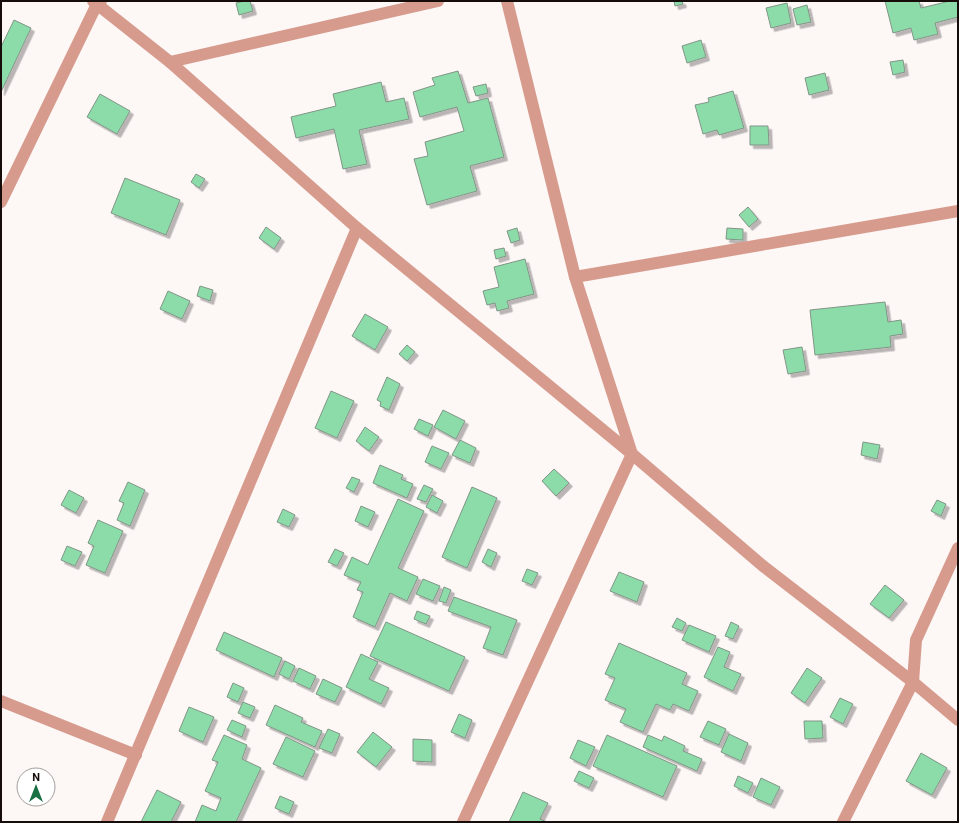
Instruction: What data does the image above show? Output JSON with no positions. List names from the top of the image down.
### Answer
{
  "north": "top"
}
